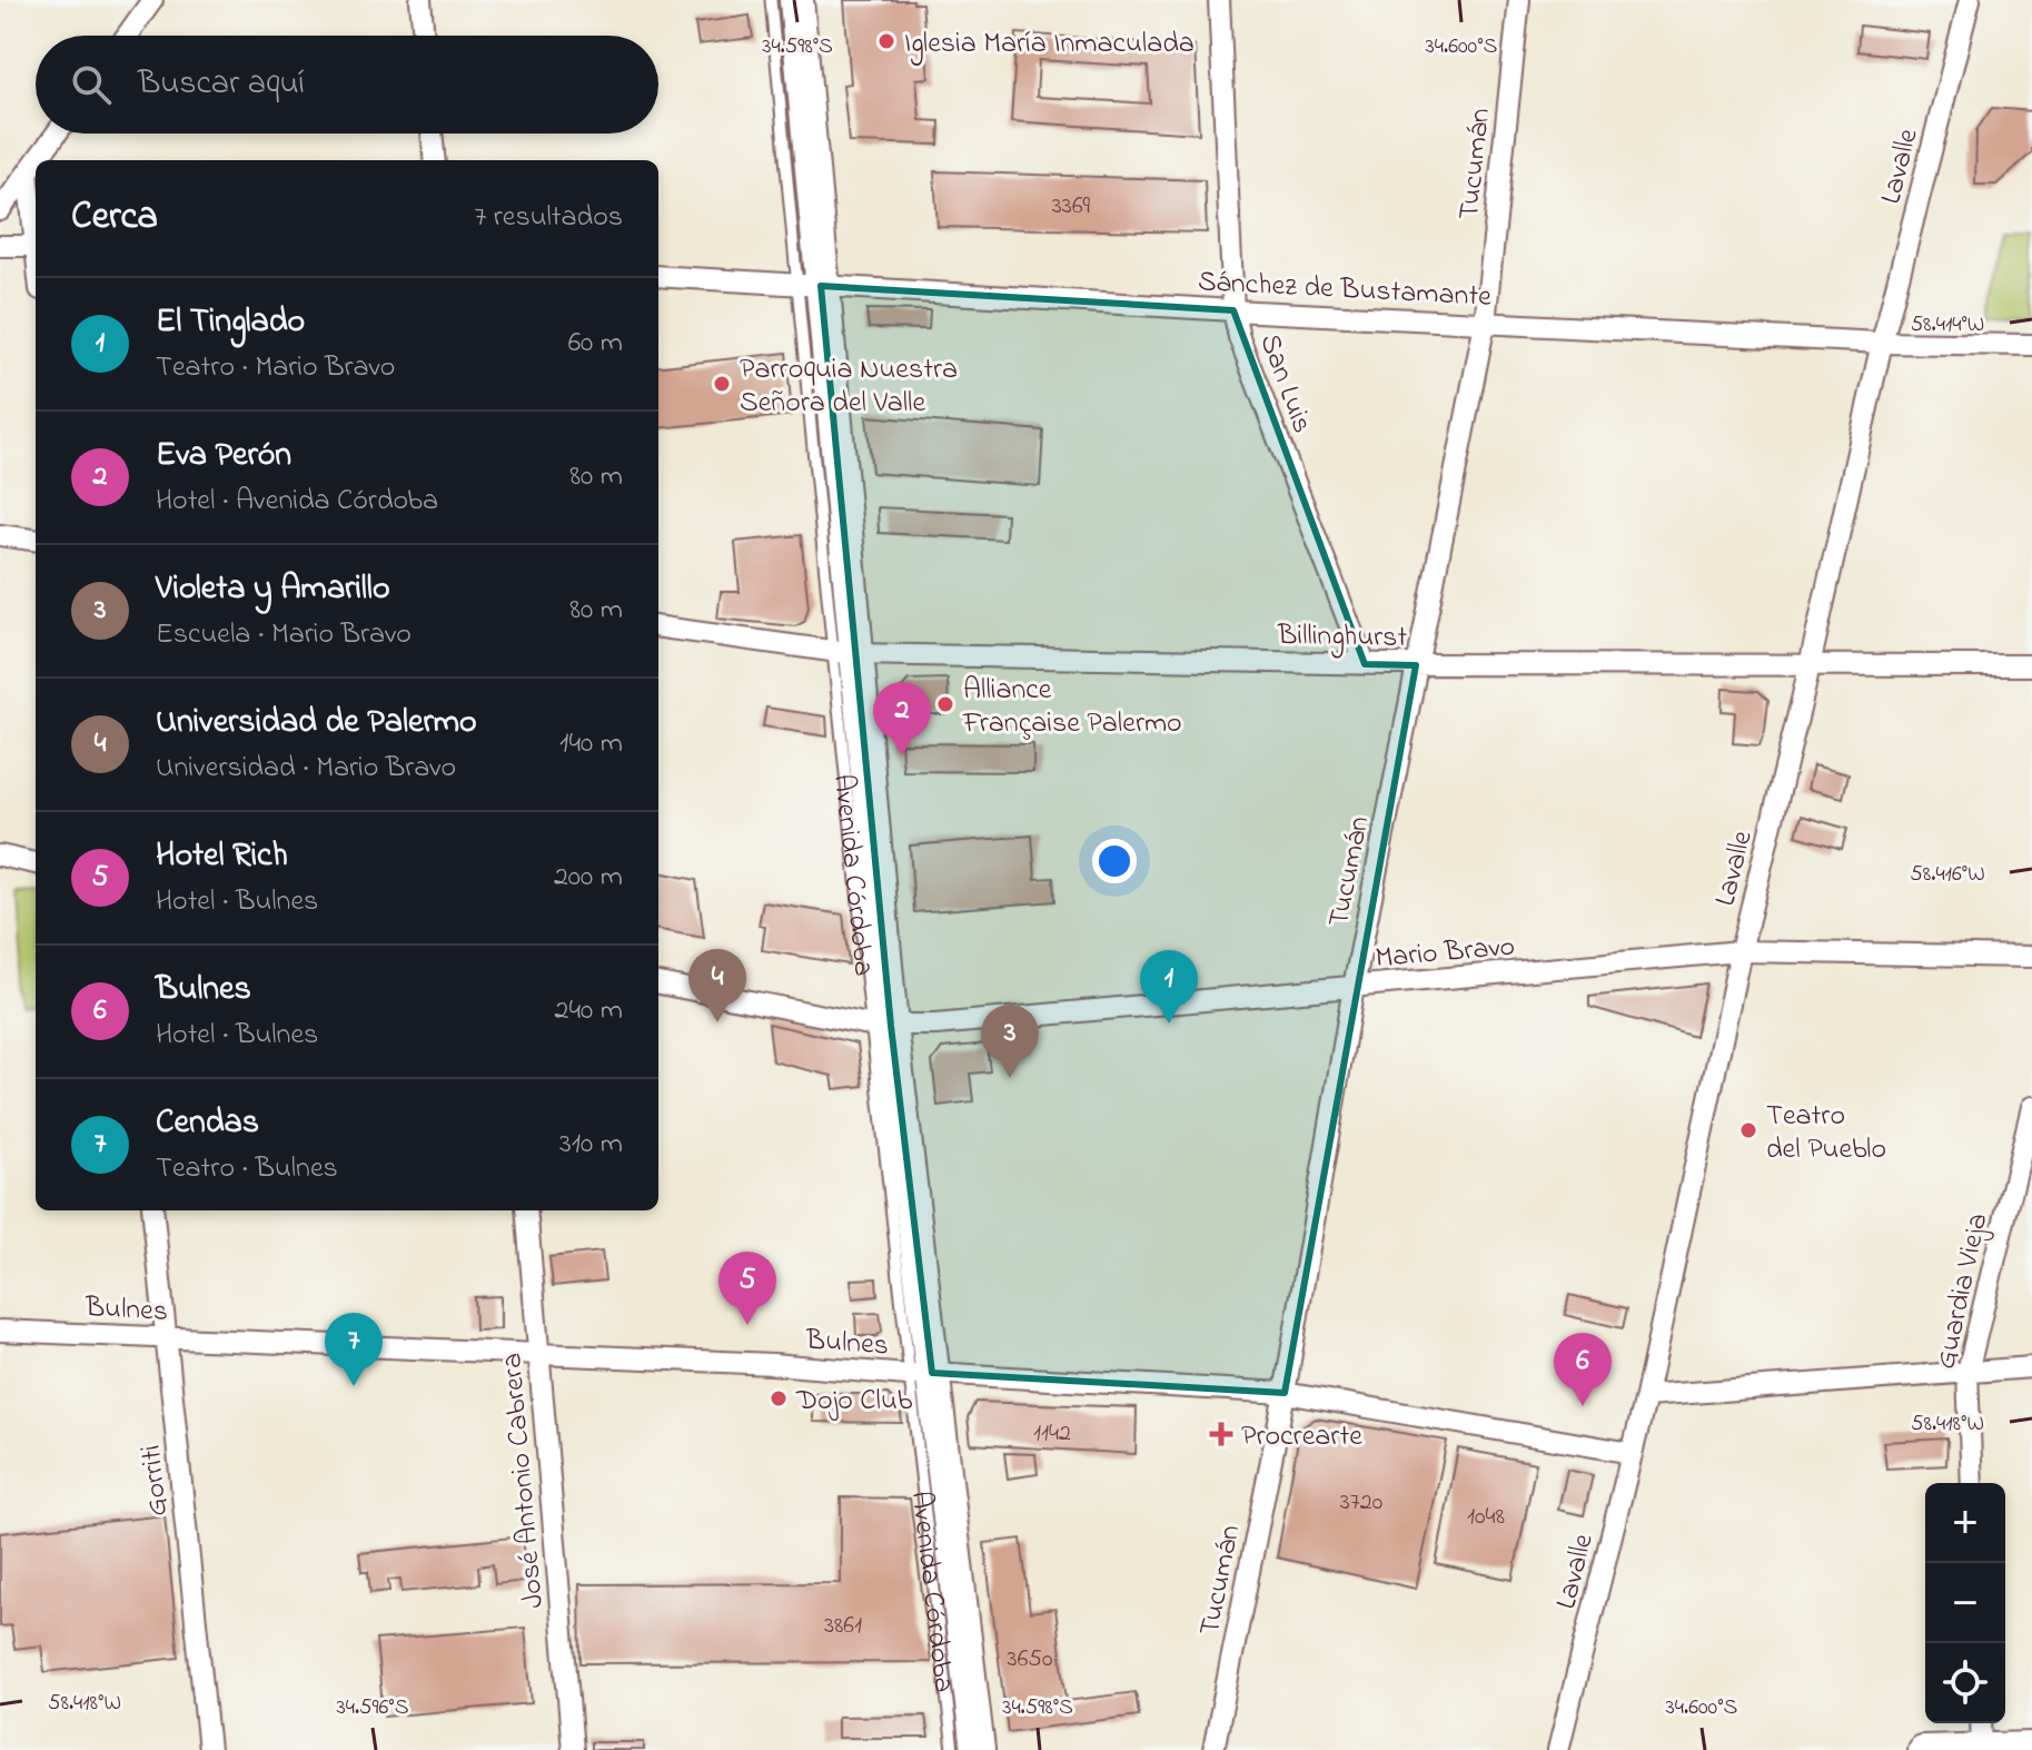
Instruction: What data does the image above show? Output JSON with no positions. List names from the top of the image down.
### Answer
{
  "streets": {
    "main road": ["Avenida Córdoba"],
    "street": [
      "Tucumán",
      "Lavalle",
      "Sánchez de Bustamante",
      "San Luis",
      "Billinghurst",
      "Mario Bravo",
      "Guardia Vieja",
      "Bulnes",
      "Gorriti",
      "José Antonio Cabrera"
    ]
  },
  "crossings": [
    ["Tucumán", "Sánchez de Bustamante"],
    ["Tucumán", "Billinghurst"],
    ["Tucumán", "Mario Bravo"],
    ["Tucumán", "Bulnes"],
    ["Lavalle", "Sánchez de Bustamante"],
    ["Lavalle", "Billinghurst"],
    ["Lavalle", "Mario Bravo"],
    ["Lavalle", "Bulnes"],
    ["Sánchez de Bustamante", "San Luis"],
    ["Sánchez de Bustamante", "Avenida Córdoba"],
    ["San Luis", "Billinghurst"],
    ["Billinghurst", "Avenida Córdoba"],
    ["Avenida Córdoba", "Mario Bravo"],
    ["Avenida Córdoba", "Bulnes"],
    ["Bulnes", "Gorriti"],
    ["Bulnes", "José Antonio Cabrera"]
  ],
  "places": {
    "other": [
      "Iglesia María Inmaculada",
      "Parroquia Nuestra Señora del Valle",
      "Alliance Française Palermo",
      "Teatro del Pueblo",
      "Dojo Club"
    ],
    "health": ["Procrearte"]
  },
  "house_numbers": [
    "3369",
    "1142",
    "3720",
    "1048",
    "3861",
    "3650"
  ],
  "page": {
    "search": "Buscar aquí",
    "heading": ["Cerca", "7 resultados"],
    "list": [
      {
        "mark": "1",
        "name": "El Tinglado",
        "note": "Teatro · Mario Bravo",
        "value": "60 m"
      },
      {
        "mark": "2",
        "name": "Eva Perón",
        "note": "Hotel · Avenida Córdoba",
        "value": "80 m"
      },
      {
        "mark": "3",
        "name": "Violeta y Amarillo",
        "note": "Escuela · Mario Bravo",
        "value": "80 m"
      },
      {
        "mark": "4",
        "name": "Universidad de Palermo",
        "note": "Universidad · Mario Bravo",
        "value": "140 m"
      },
      {
        "mark": "5",
        "name": "Hotel Rich",
        "note": "Hotel · Bulnes",
        "value": "200 m"
      },
      {
        "mark": "6",
        "name": "Bulnes",
        "note": "Hotel · Bulnes",
        "value": "240 m"
      },
      {
        "mark": "7",
        "name": "Cendas",
        "note": "Teatro · Bulnes",
        "value": "310 m"
      }
    ],
    "pins": [
      "2",
      "4",
      "1",
      "3",
      "5",
      "7",
      "6"
    ],
    "map_buttons": ["+", "−"]
  },
  "coordinates": [
    "34.598°S",
    "34.600°S",
    "58.414°W",
    "58.416°W",
    "58.418°W",
    "34.596°S"
  ]
}
